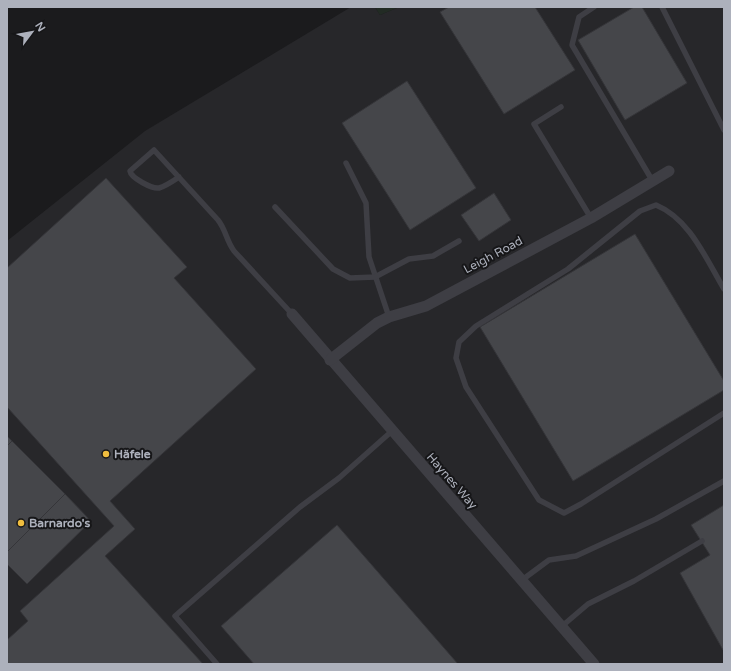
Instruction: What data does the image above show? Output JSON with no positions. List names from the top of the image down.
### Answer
{
  "streets": {
    "street": ["Leigh Road", "Haynes Way"]
  },
  "crossings": [
    ["Leigh Road", "Haynes Way"]
  ],
  "places": ["Häfele", "Barnardo's"],
  "north": "top right"
}
